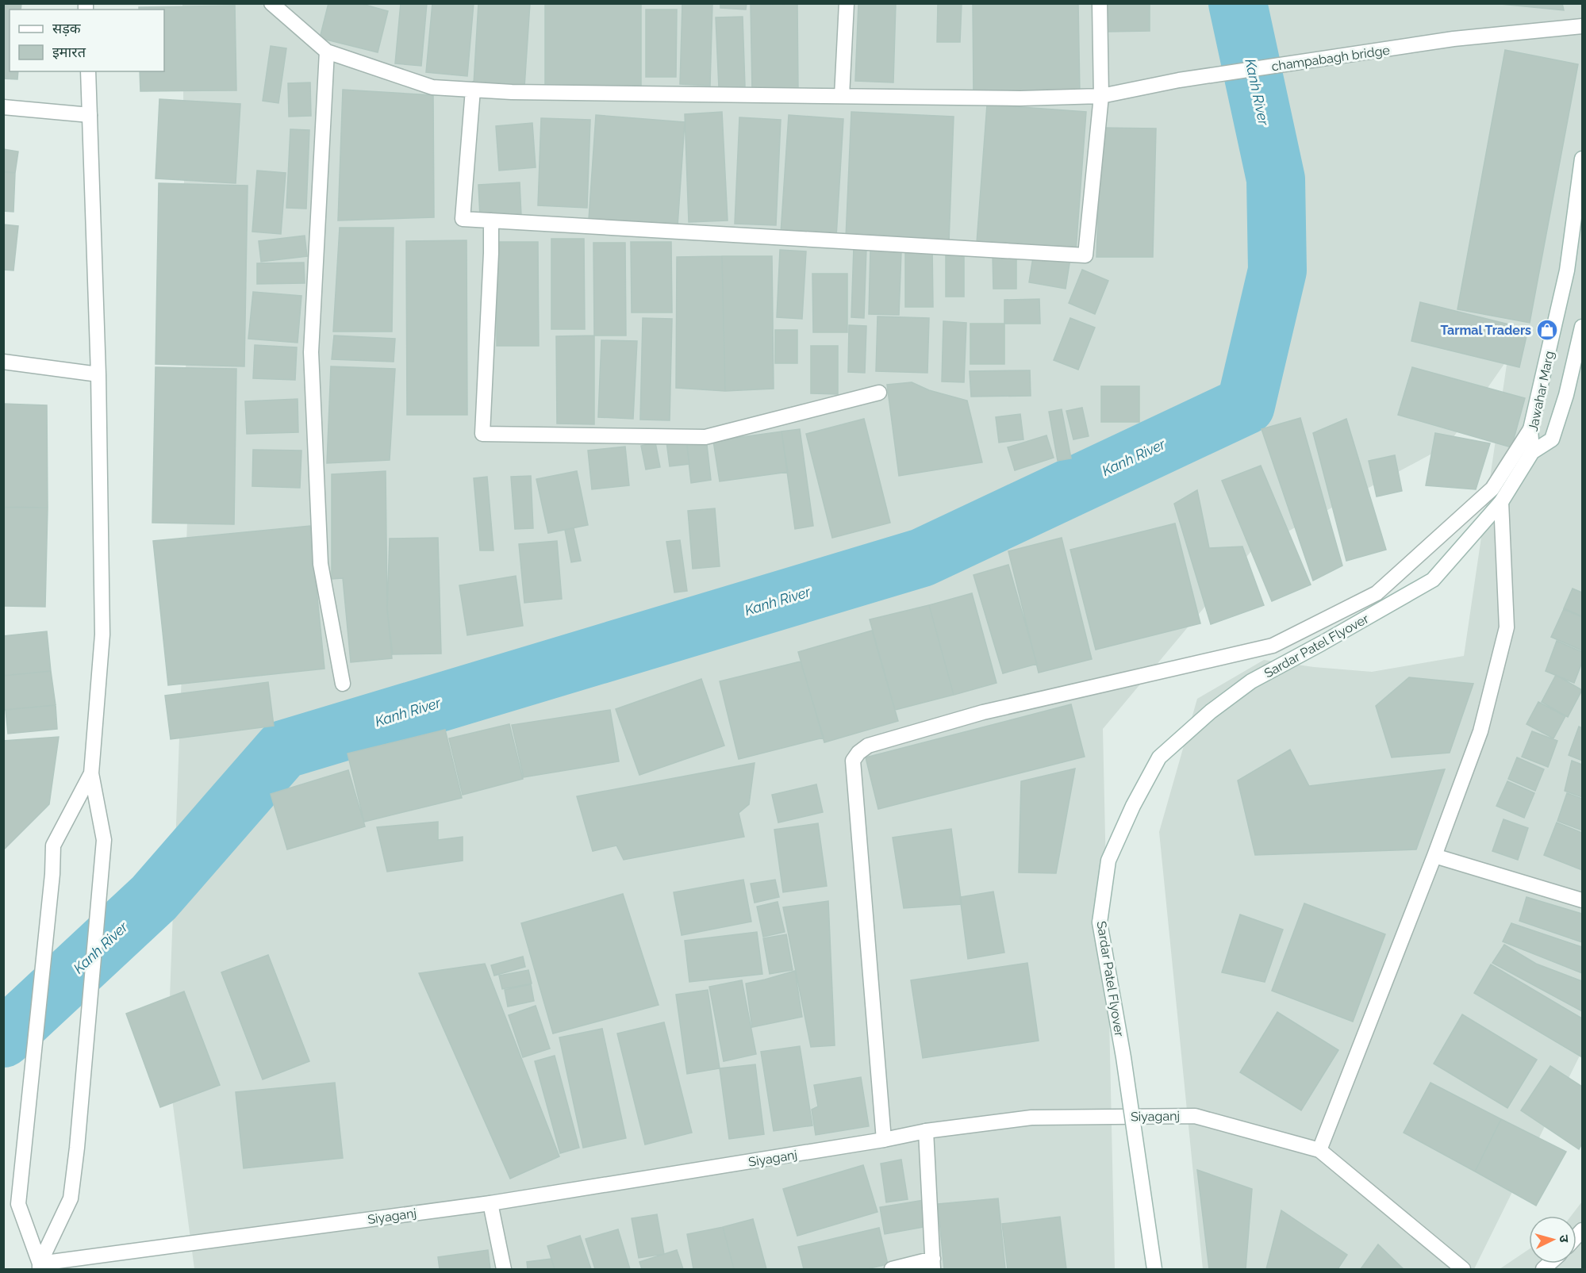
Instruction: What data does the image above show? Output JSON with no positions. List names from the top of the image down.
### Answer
{
  "streets": {
    "street": [
      "champabagh bridge",
      "Jawahar Marg",
      "Sardar Patel Flyover",
      "Siyaganj"
    ]
  },
  "water": ["Kanh River"],
  "places": {
    "shop": ["Tarmal Traders"]
  },
  "legend": ["सड़क", "इमारत"],
  "north": "right"
}
